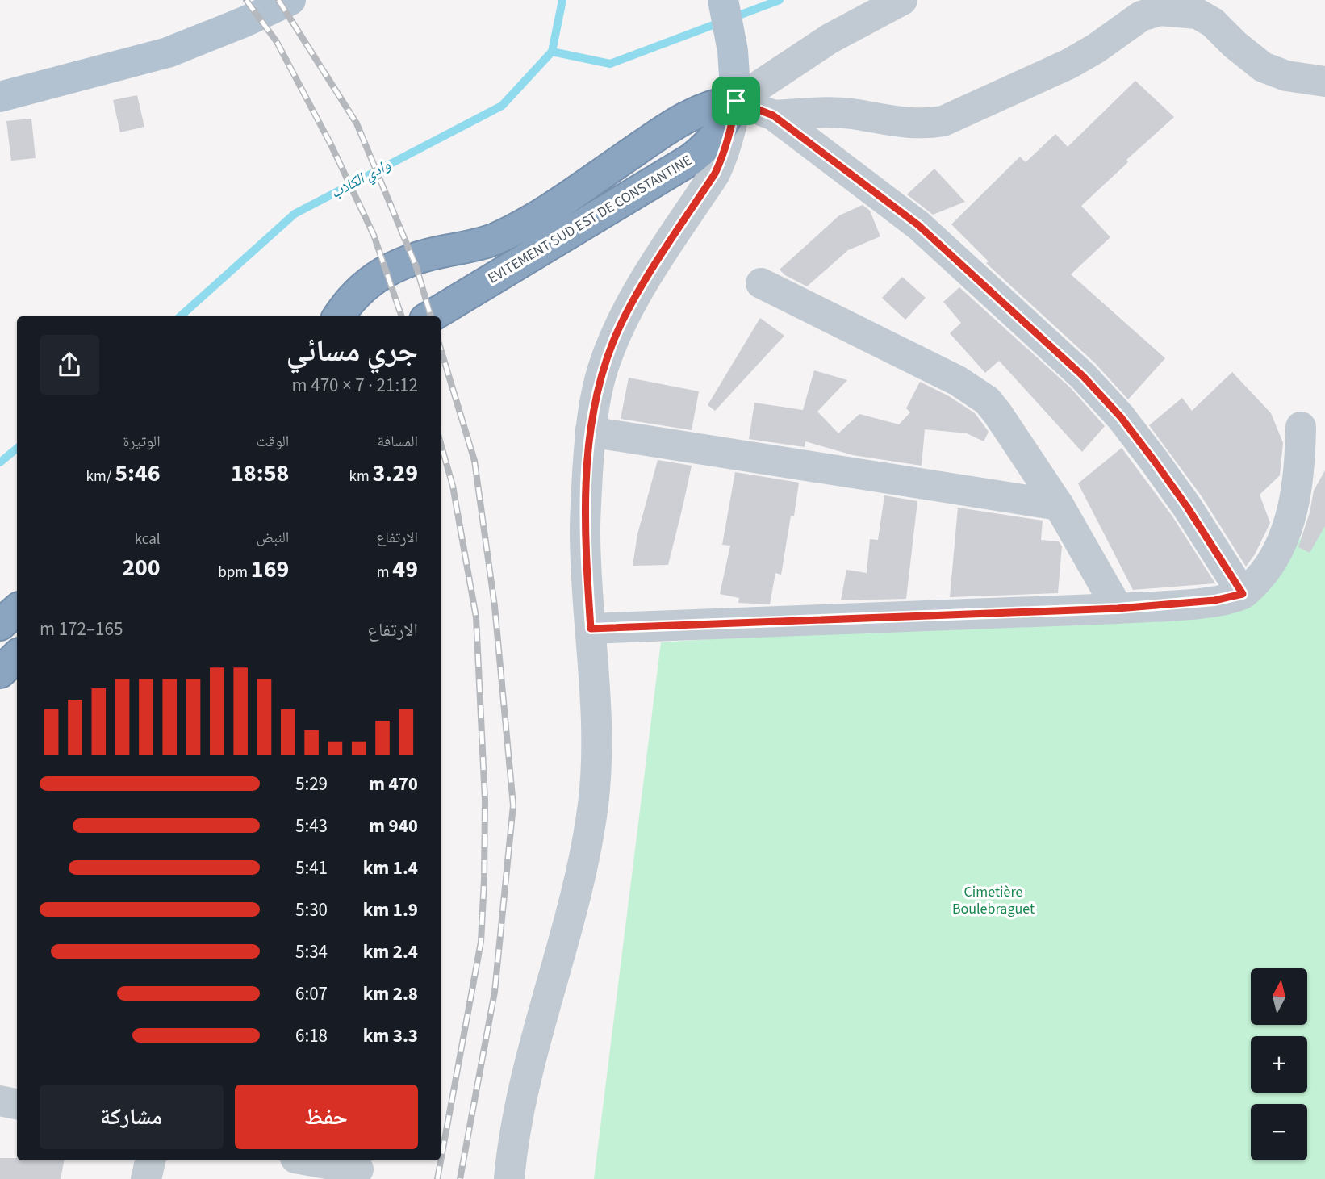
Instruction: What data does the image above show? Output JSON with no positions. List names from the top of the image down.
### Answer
{
  "streets": {
    "highway": ["EVITEMENT SUD EST DE CONSTANTINE"]
  },
  "water": ["وادي الكلاب"],
  "parks": ["Cimetière Boulebraguet"],
  "north": "top",
  "page": {
    "heading": ["جري مسائي", "21:12 · 7 × 470 m"],
    "stats": [
      ["المسافة", "3.29 km"],
      ["الوقت", "18:58"],
      ["الوتيرة", "5:46 /km"],
      ["الارتفاع", "49 m"],
      ["النبض", "169 bpm"],
      ["kcal", "200"]
    ],
    "chart": ["الارتفاع", "165–172 m"],
    "list": [
      {
        "name": "470 m",
        "note": "5:29"
      },
      {
        "name": "940 m",
        "note": "5:43"
      },
      {
        "name": "1.4 km",
        "note": "5:41"
      },
      {
        "name": "1.9 km",
        "note": "5:30"
      },
      {
        "name": "2.4 km",
        "note": "5:34"
      },
      {
        "name": "2.8 km",
        "note": "6:07"
      },
      {
        "name": "3.3 km",
        "note": "6:18"
      }
    ],
    "map_buttons": ["+", "−"],
    "buttons": ["حفظ", "مشاركة"]
  }
}
